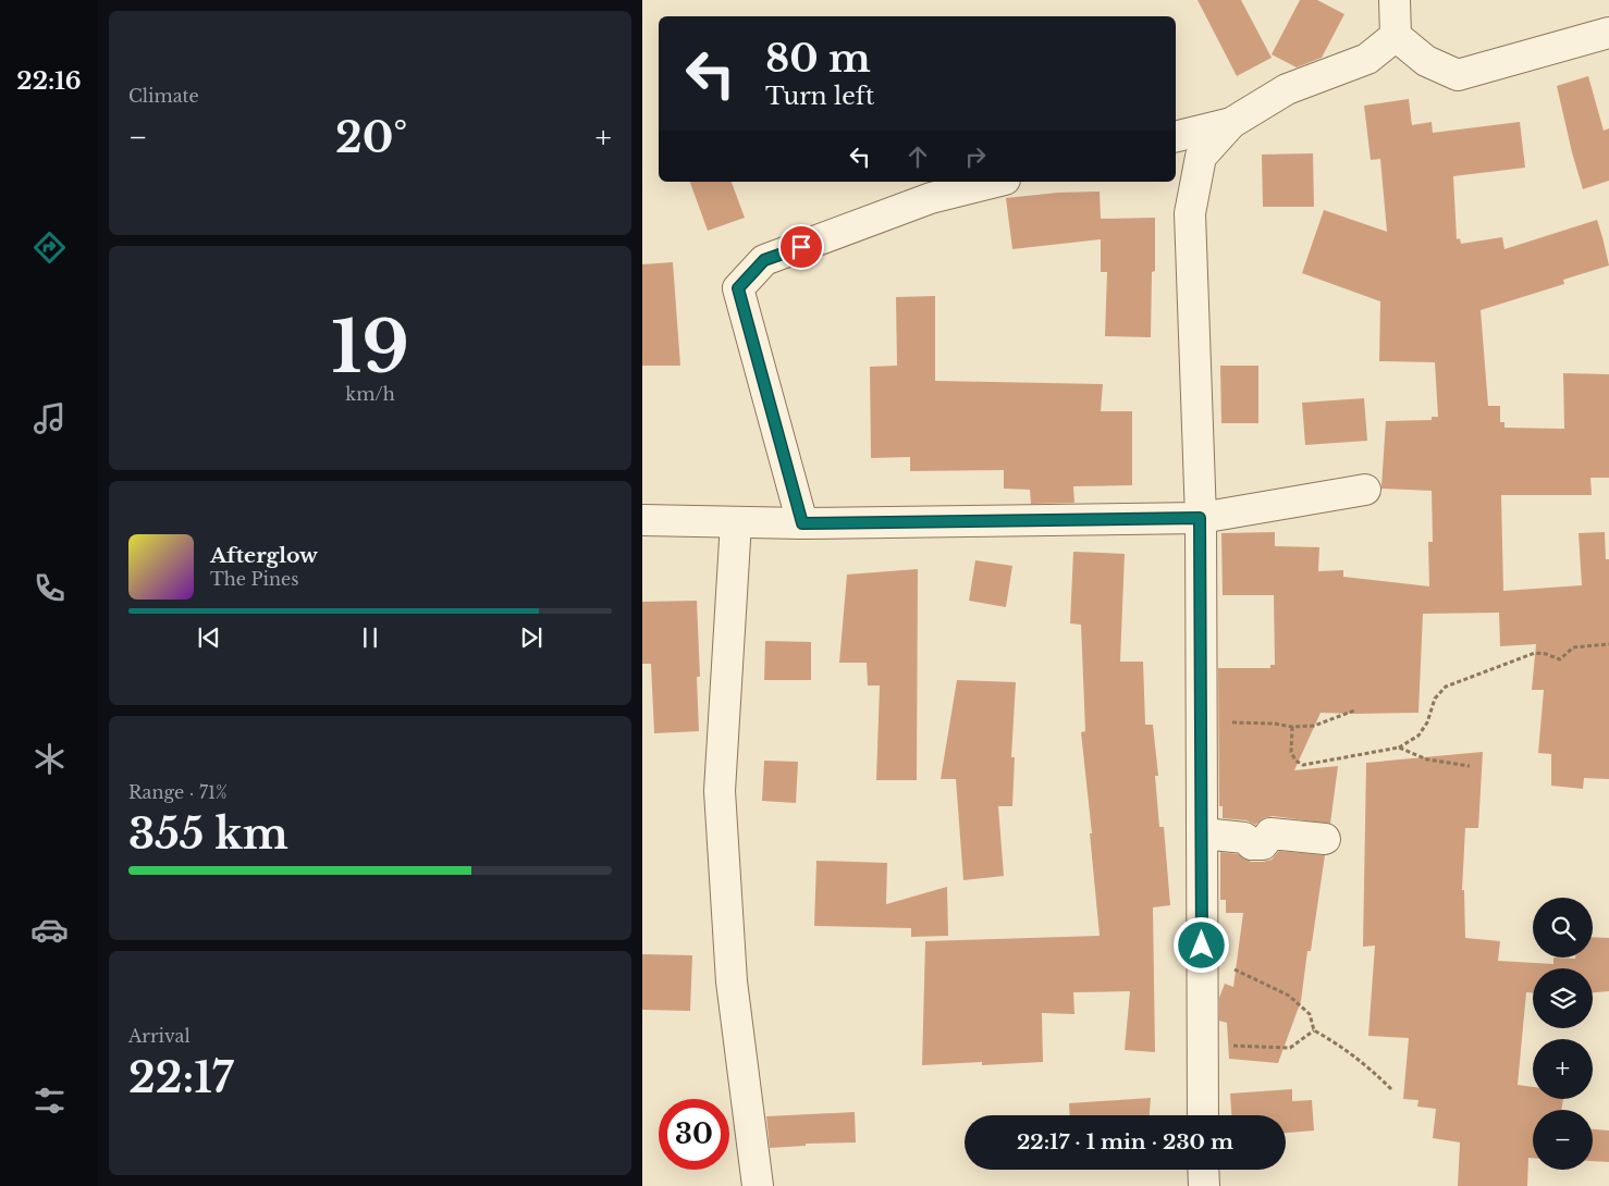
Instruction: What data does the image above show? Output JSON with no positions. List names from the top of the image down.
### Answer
{
  "page": {
    "tabs": "22:16",
    "tile": [
      "Climate",
      ["19", "km/h"],
      ["Range · 71%", "355 km"],
      ["Arrival", "22:17"]
    ],
    "turn": ["80 m", "Turn left"],
    "heat": ["−", "20°", "+"],
    "song": ["Afterglow", "The Pines"],
    "map_buttons": ["+", "−"],
    "limit": "30",
    "trip": "22:17 · 1 min · 230 m"
  }
}
